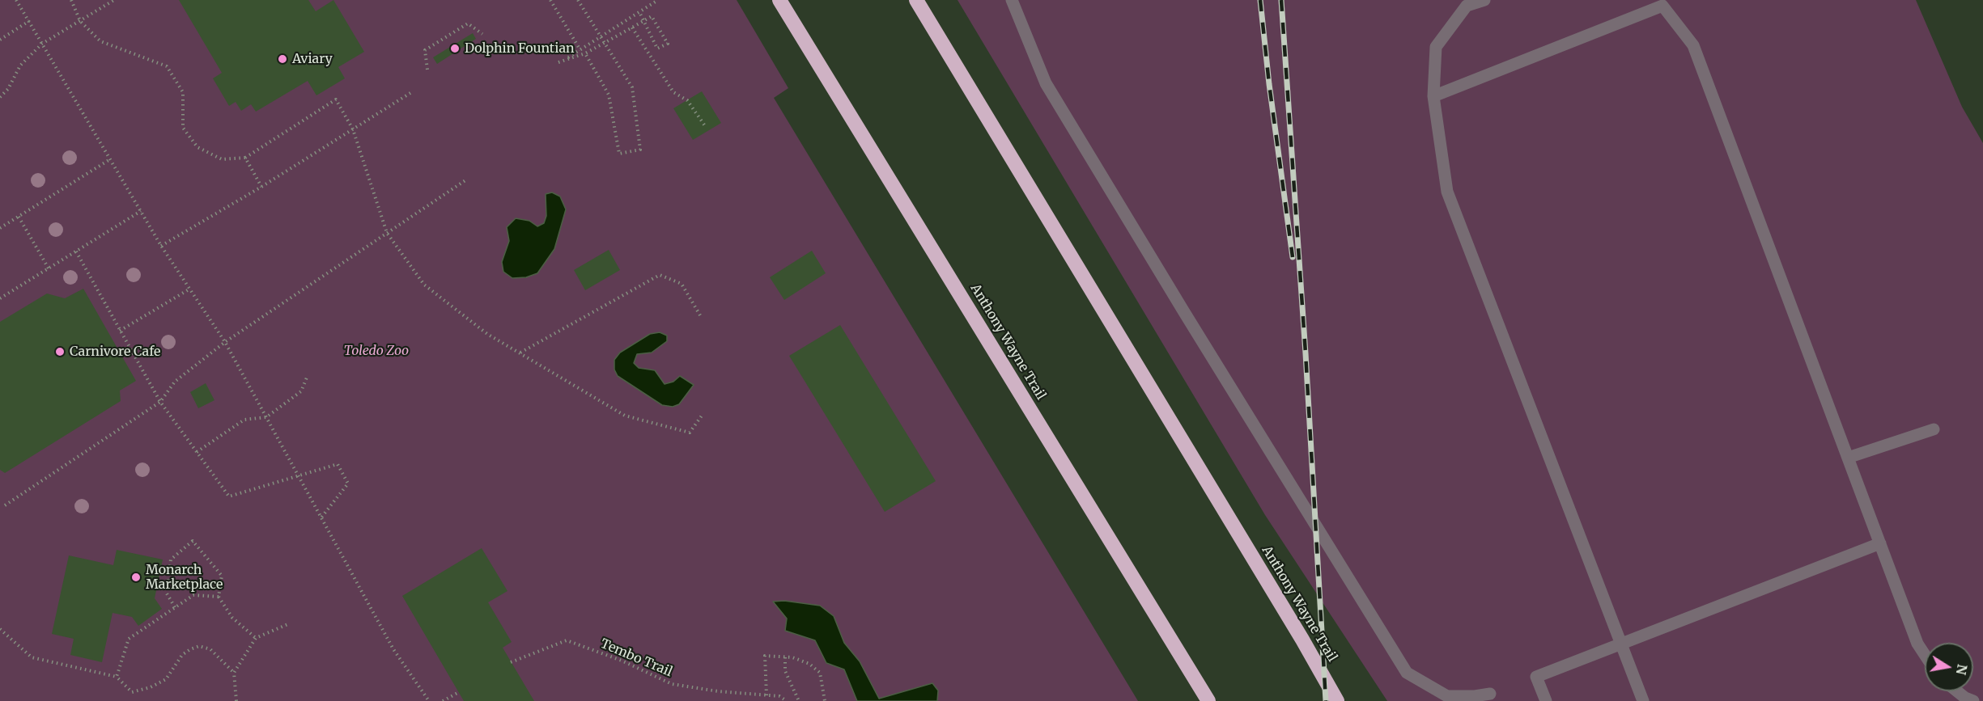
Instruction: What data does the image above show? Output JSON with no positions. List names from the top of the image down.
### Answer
{
  "streets": {
    "highway": ["Anthony Wayne Trail"],
    "path": ["Tembo Trail"]
  },
  "parks": ["Toledo Zoo"],
  "places": [
    "Dolphin Fountian",
    "Aviary",
    "Carnivore Cafe",
    "Monarch Marketplace"
  ],
  "north": "right"
}
